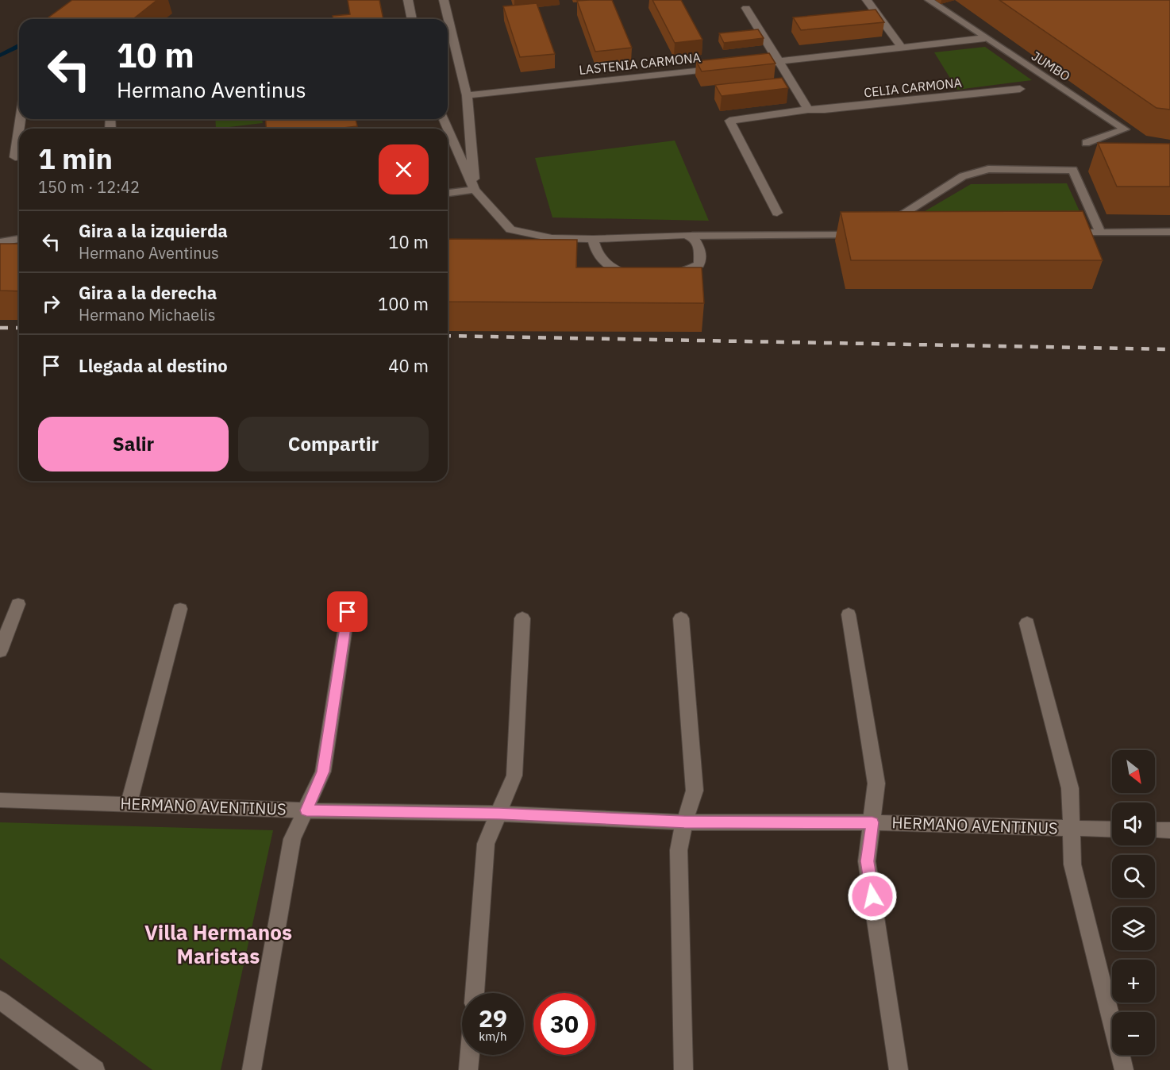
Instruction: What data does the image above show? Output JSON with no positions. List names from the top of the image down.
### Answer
{
  "streets": {
    "street": ["LASTENIA CARMONA", "CELIA CARMONA", "HERMANO AVENTINUS"],
    "lane": ["JUMBO"]
  },
  "districts": ["Villa Hermanos Maristas"],
  "north": "bottom right",
  "page": {
    "turn": ["10 m", "Hermano Aventinus"],
    "heading": ["1 min", "150 m · 12:42"],
    "list": [
      {
        "name": "Gira a la izquierda",
        "note": "Hermano Aventinus",
        "value": "10 m"
      },
      {
        "name": "Gira a la derecha",
        "note": "Hermano Michaelis",
        "value": "100 m"
      },
      {
        "name": "Llegada al destino",
        "value": "40 m"
      }
    ],
    "buttons": ["Salir", "Compartir"],
    "map_buttons": ["+", "−"],
    "speed": "29 km/h",
    "limit": "30"
  }
}
